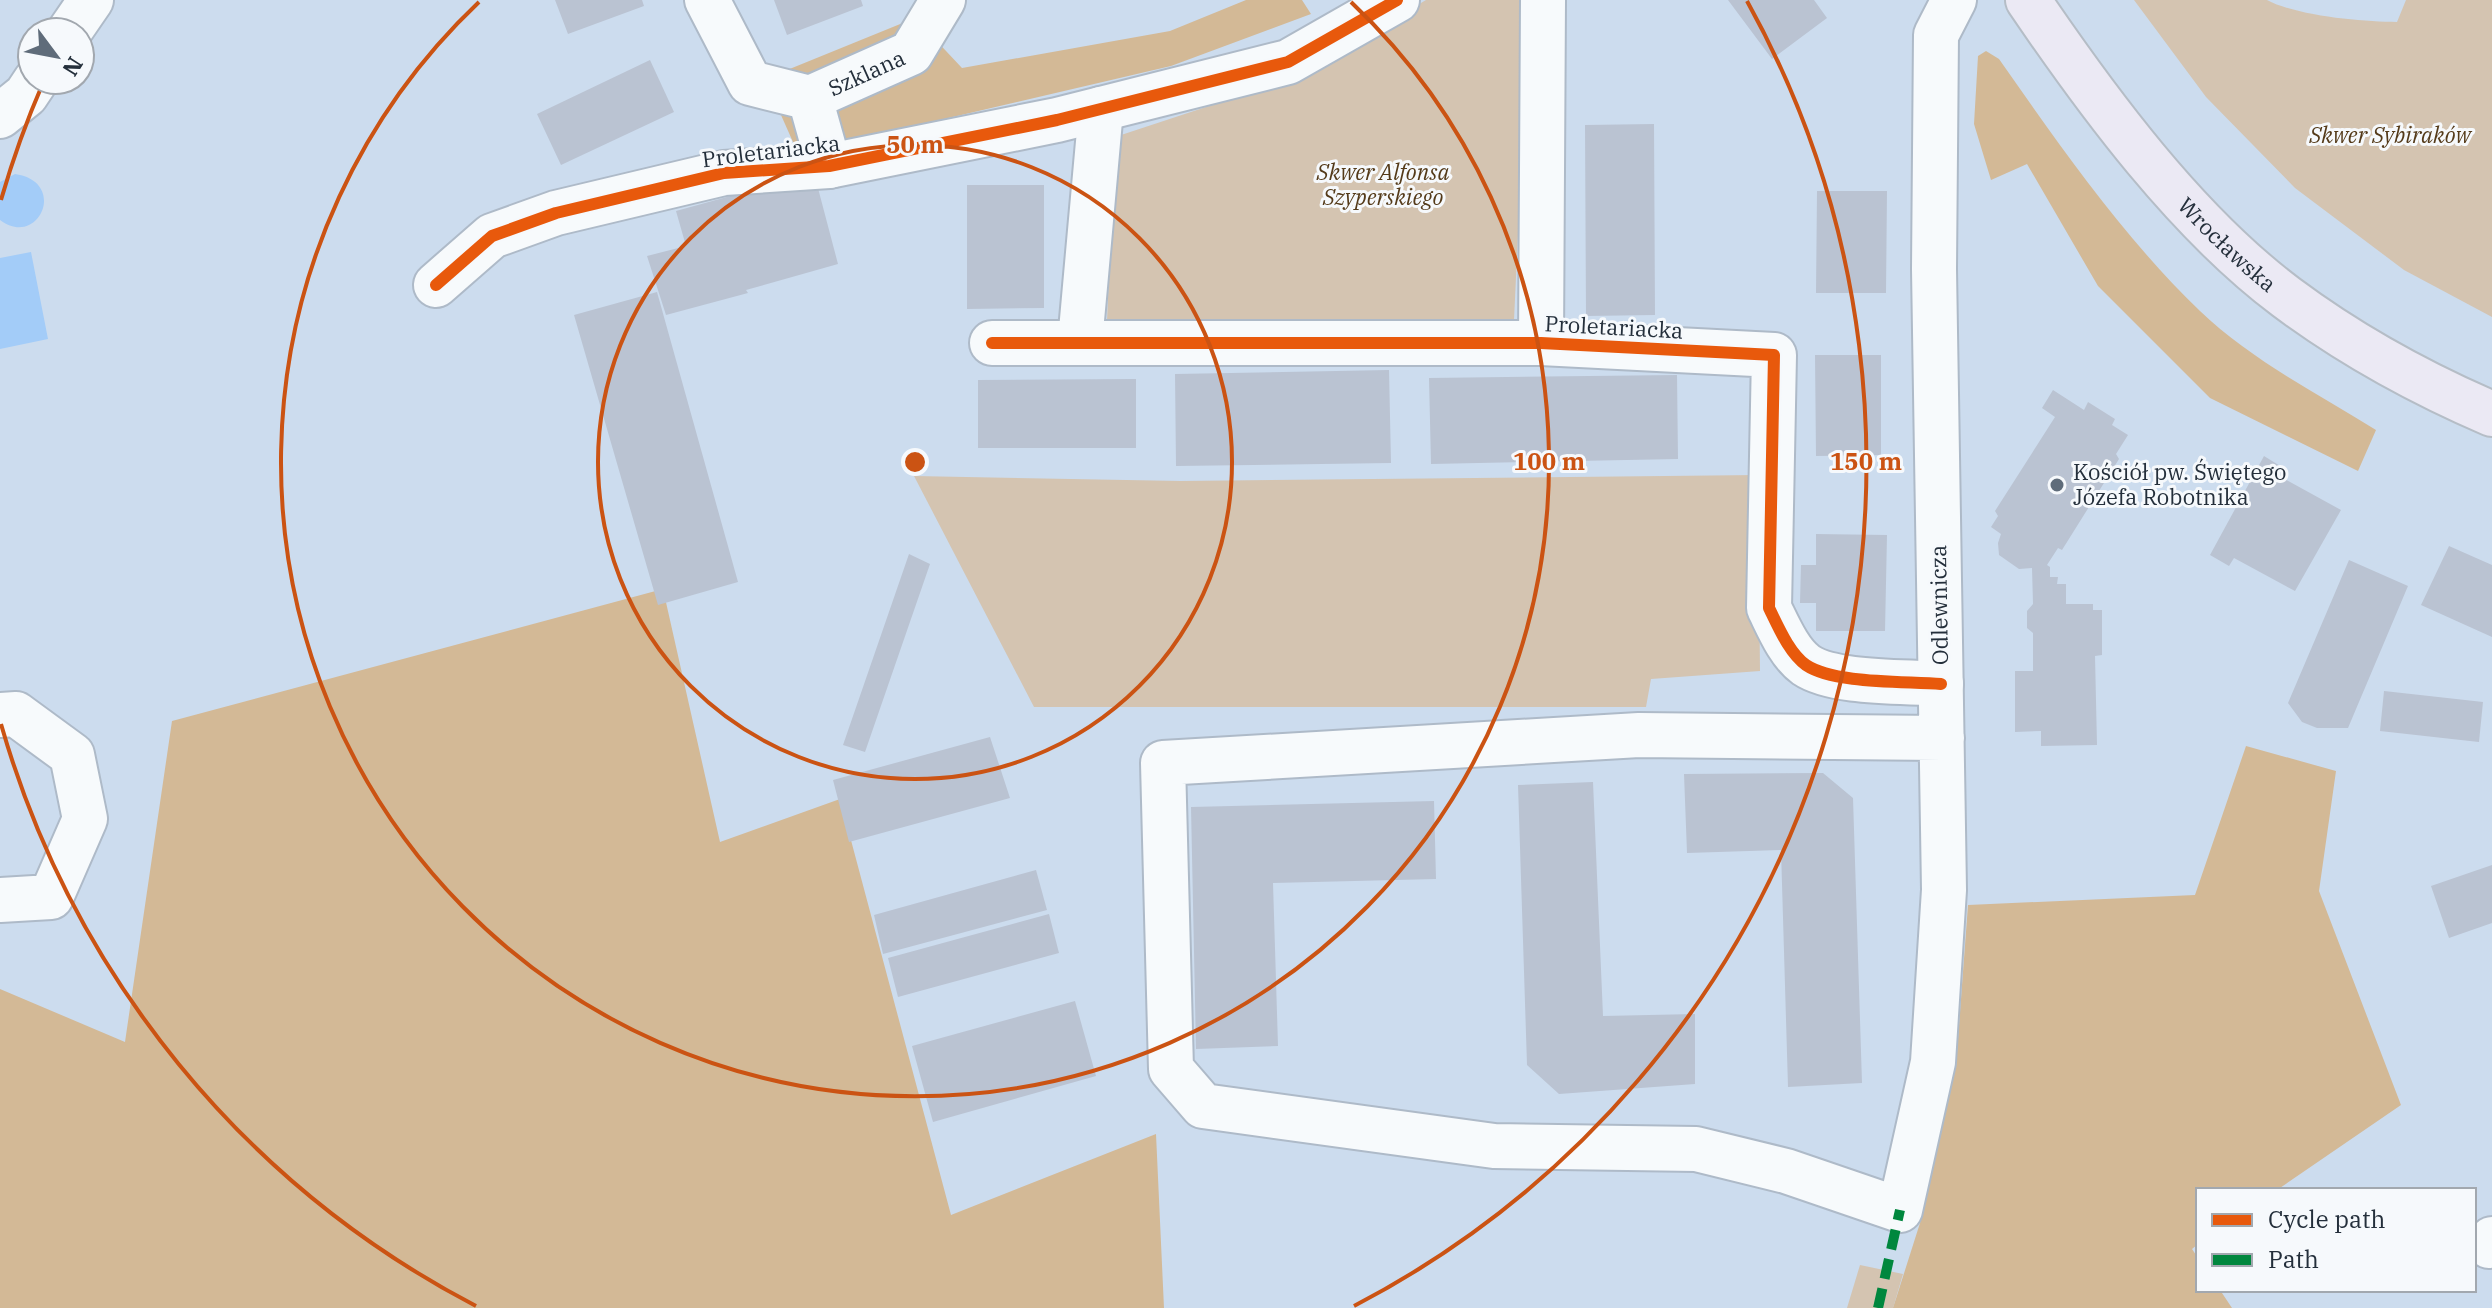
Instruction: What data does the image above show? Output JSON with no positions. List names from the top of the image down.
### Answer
{
  "streets": {
    "main road": ["Wrocławska"],
    "street": ["Szklana", "Proletariacka", "Odlewnicza"]
  },
  "crossings": [
    ["Proletariacka", "Odlewnicza"]
  ],
  "parks": ["Skwer Sybiraków", "Skwer Alfonsa Szyperskiego"],
  "places": ["Kościół pw. Świętego Józefa Robotnika"],
  "legend": ["Cycle path", "Path"],
  "north": "bottom right",
  "rings": ["50 m", "100 m", "150 m"]
}
